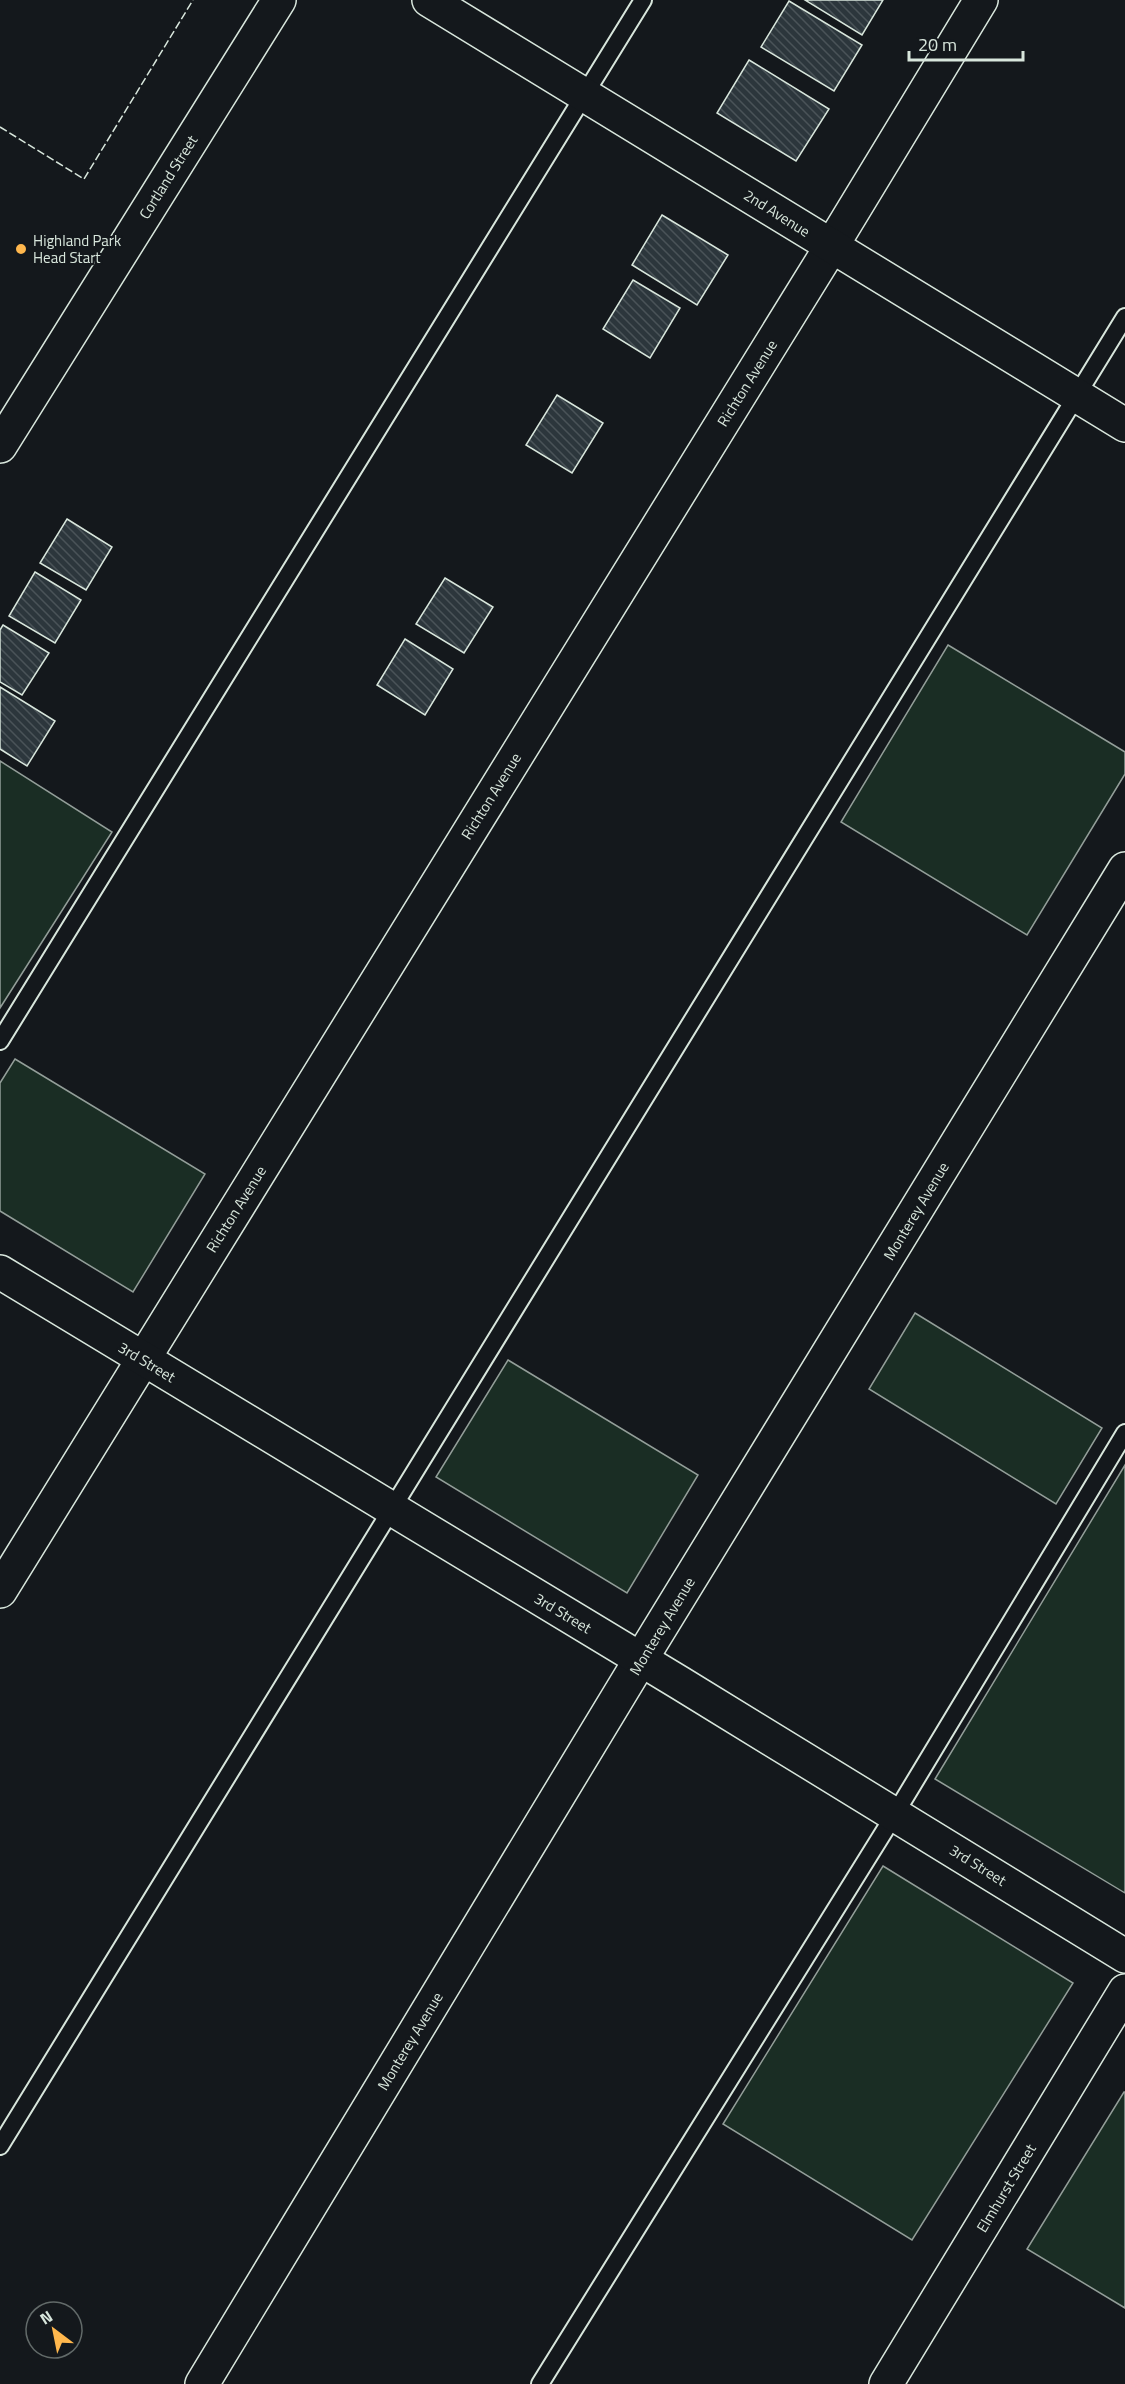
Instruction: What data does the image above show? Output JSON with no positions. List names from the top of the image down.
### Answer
{
  "streets": {
    "street": [
      "Cortland Street",
      "2nd Avenue",
      "Richton Avenue",
      "Monterey Avenue",
      "3rd Street",
      "Elmhurst Street"
    ]
  },
  "crossings": [
    ["2nd Avenue", "Richton Avenue"],
    ["Richton Avenue", "3rd Street"],
    ["Monterey Avenue", "3rd Street"]
  ],
  "places": ["Highland Park Head Start"],
  "scale_bar": "20 m",
  "north": "top left"
}
